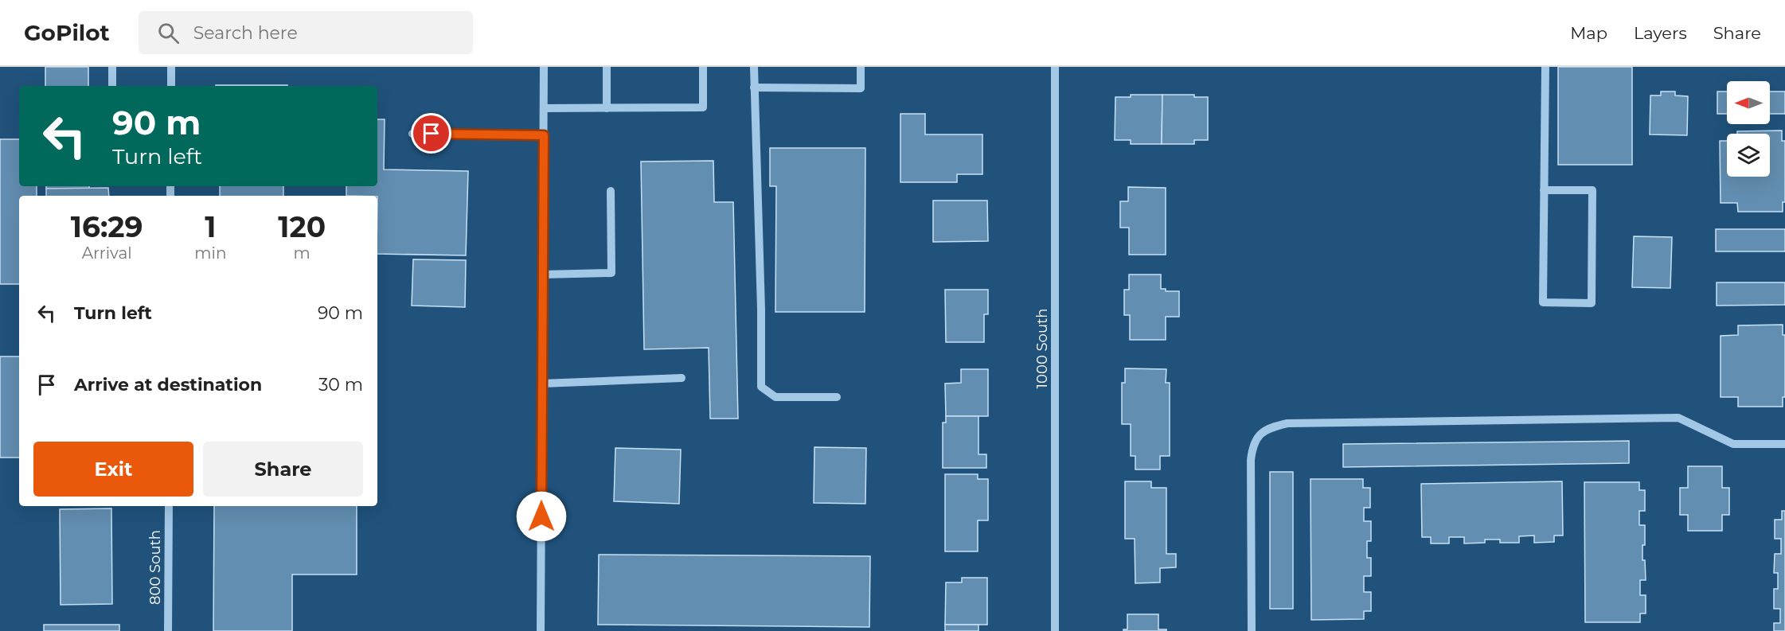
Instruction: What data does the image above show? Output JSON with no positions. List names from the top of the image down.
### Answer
{
  "streets": {
    "street": ["1000 South", "800 South"]
  },
  "north": "left",
  "page": {
    "header": "GoPilot",
    "search": "Search here",
    "nav": ["Map", "Layers", "Share"],
    "turn": ["90 m", "Turn left"],
    "eta": [
      "16:29",
      "Arrival",
      "1",
      "min",
      "120",
      "m"
    ],
    "list": [
      {
        "name": "Turn left",
        "value": "90 m"
      },
      {
        "name": "Arrive at destination",
        "value": "30 m"
      }
    ],
    "buttons": ["Exit", "Share"]
  }
}
